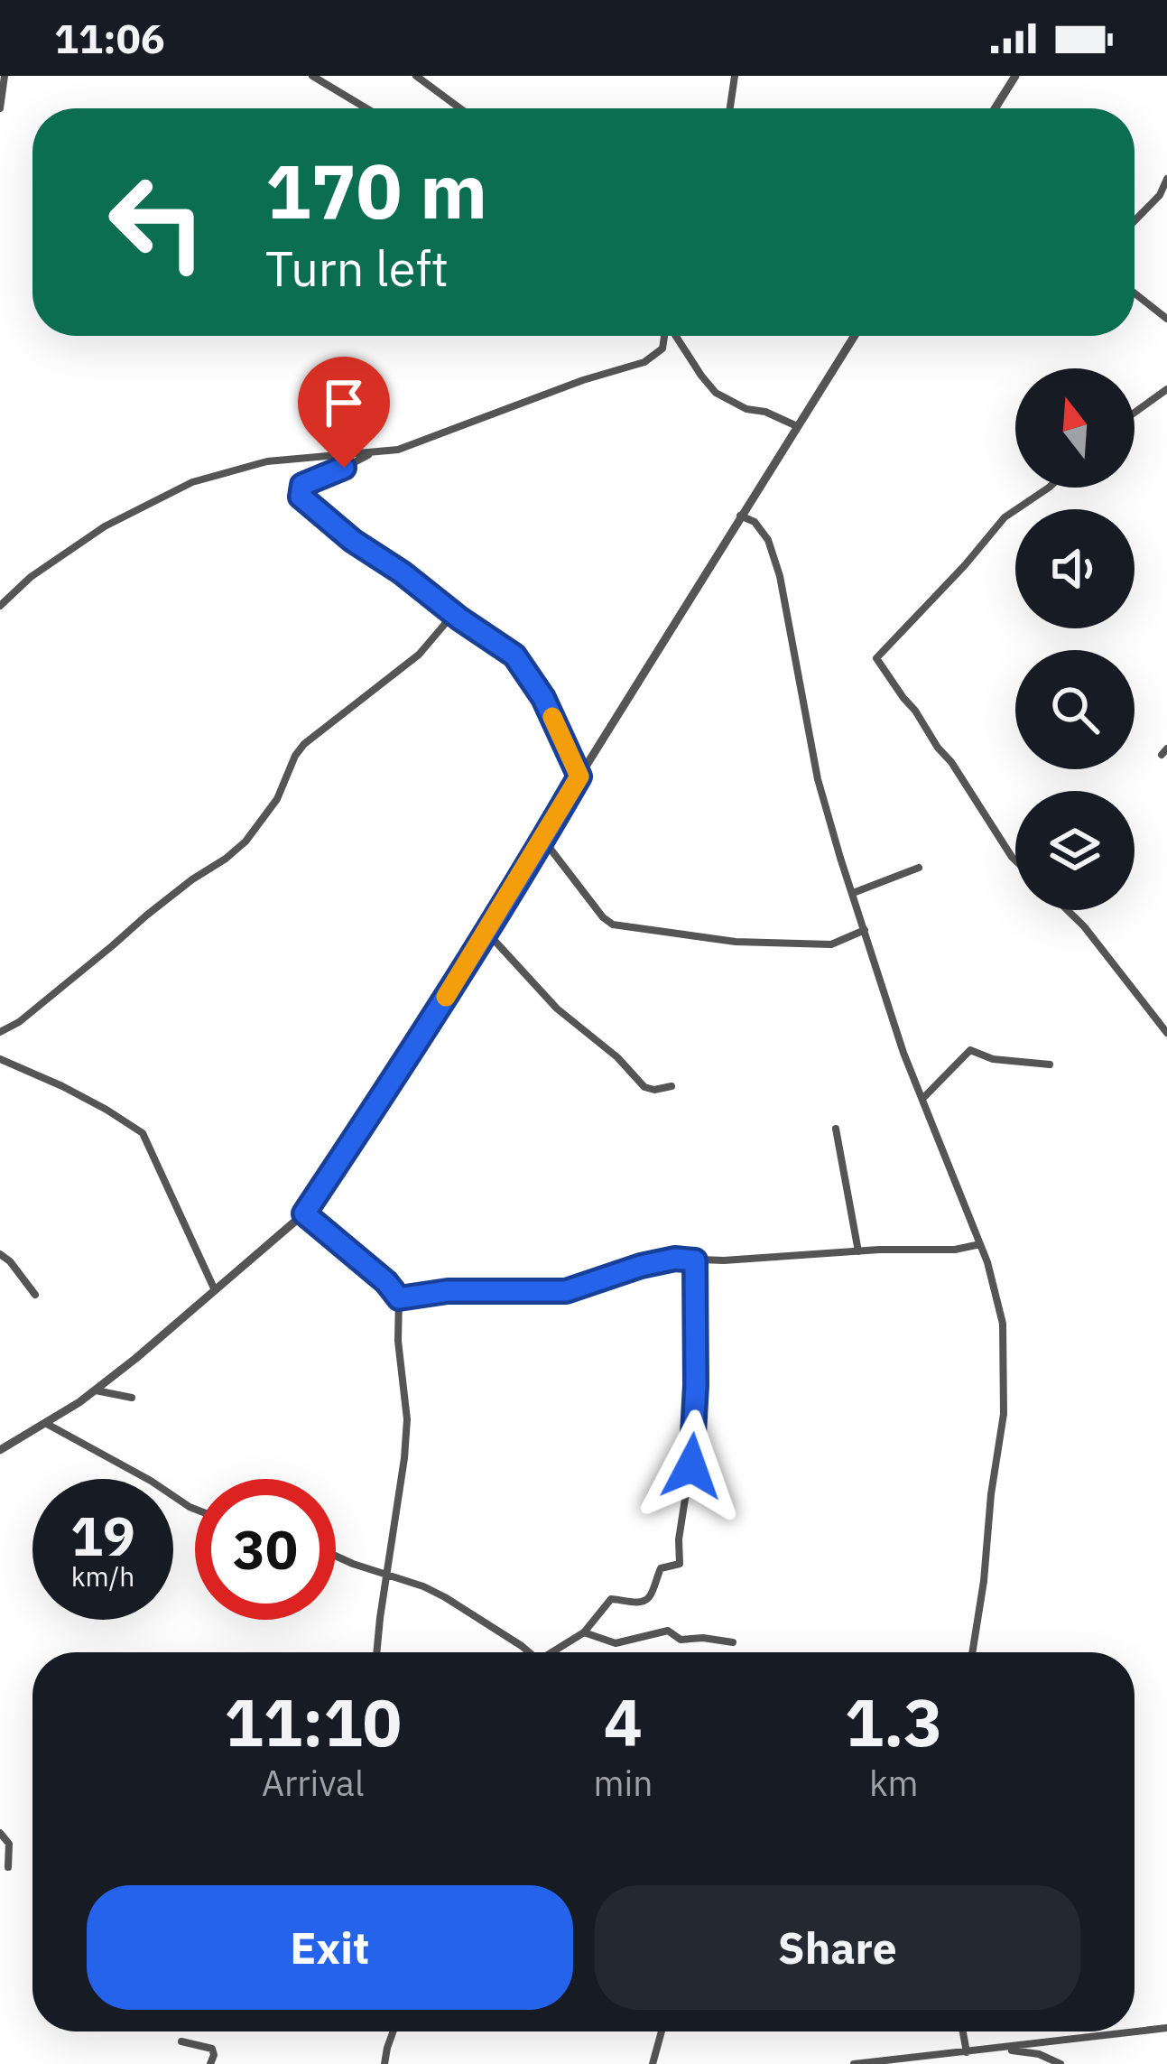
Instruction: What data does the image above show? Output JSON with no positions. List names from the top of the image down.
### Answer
{
  "north": "top",
  "page": {
    "status": "11:06",
    "turn": ["170 m", "Turn left"],
    "speed": "19 km/h",
    "limit": "30",
    "eta": [
      "11:10",
      "Arrival",
      "4",
      "min",
      "1.3",
      "km"
    ],
    "buttons": ["Exit", "Share"]
  }
}
